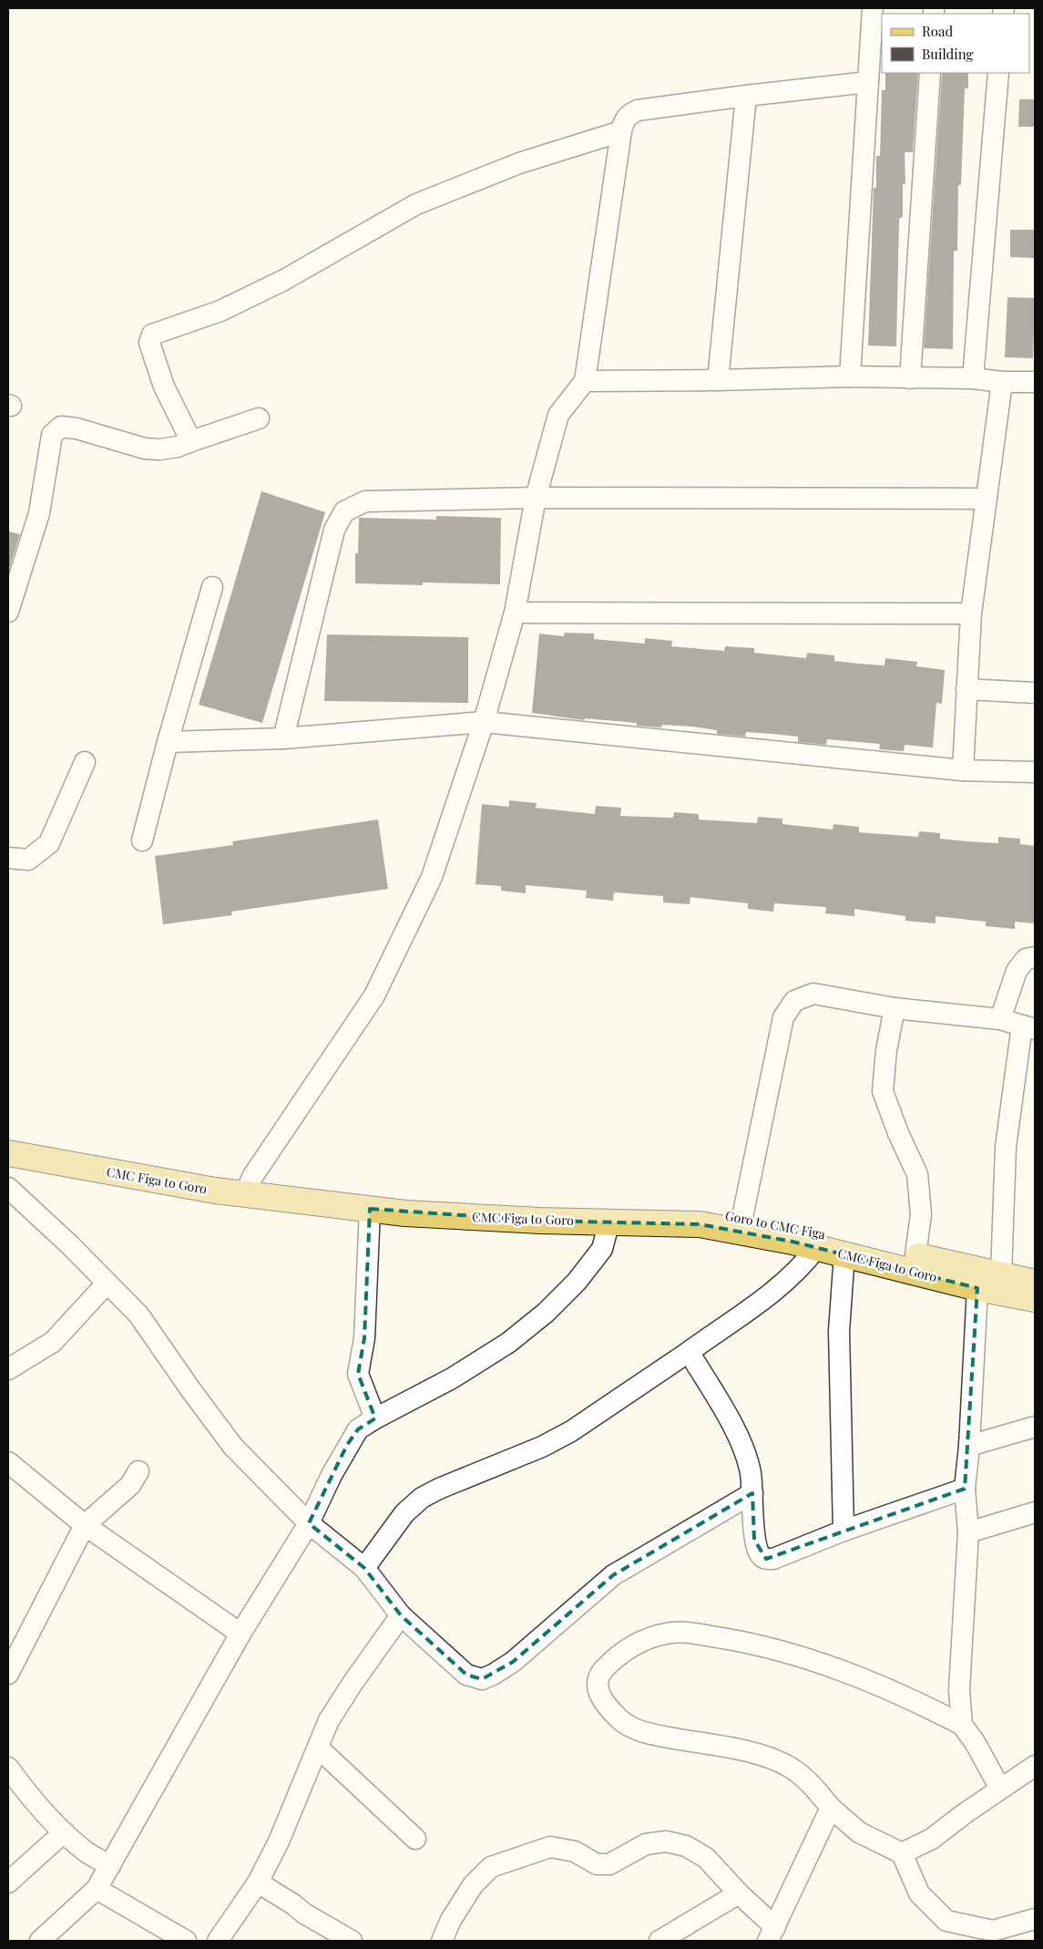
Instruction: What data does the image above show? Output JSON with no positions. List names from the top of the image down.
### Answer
{
  "streets": {
    "main road": ["CMC Figa to Goro", "Goro to CMC Figa"]
  },
  "crossings": [
    ["CMC Figa to Goro", "Goro to CMC Figa"]
  ],
  "legend": ["Road", "Building"]
}
